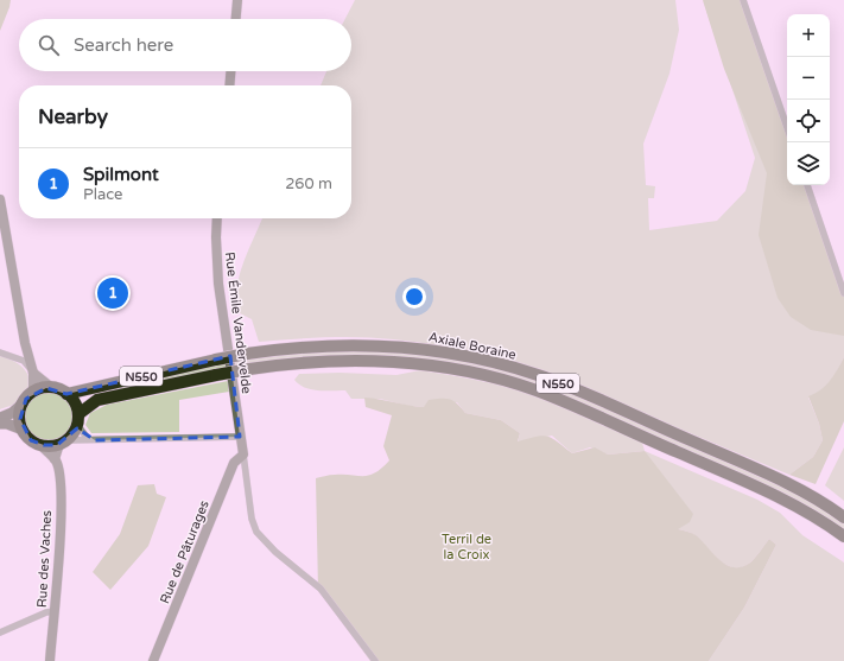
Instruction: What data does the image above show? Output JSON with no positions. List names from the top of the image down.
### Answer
{
  "streets": {
    "highway": ["Axiale Boraine", "N550"],
    "street": ["Rue Émile Vandervelde", "Rue de Pâturages", "Rue des Vaches"]
  },
  "crossings": [
    ["Rue Émile Vandervelde", "Rue de Pâturages"],
    ["Axiale Boraine", "Rue des Vaches"]
  ],
  "parks": ["Terril de la Croix"],
  "page": {
    "map_buttons": ["+", "−"],
    "search": "Search here",
    "heading": "Nearby",
    "list": [
      {
        "mark": "1",
        "name": "Spilmont",
        "note": "Place",
        "value": "260 m"
      }
    ],
    "pins": "1"
  }
}
